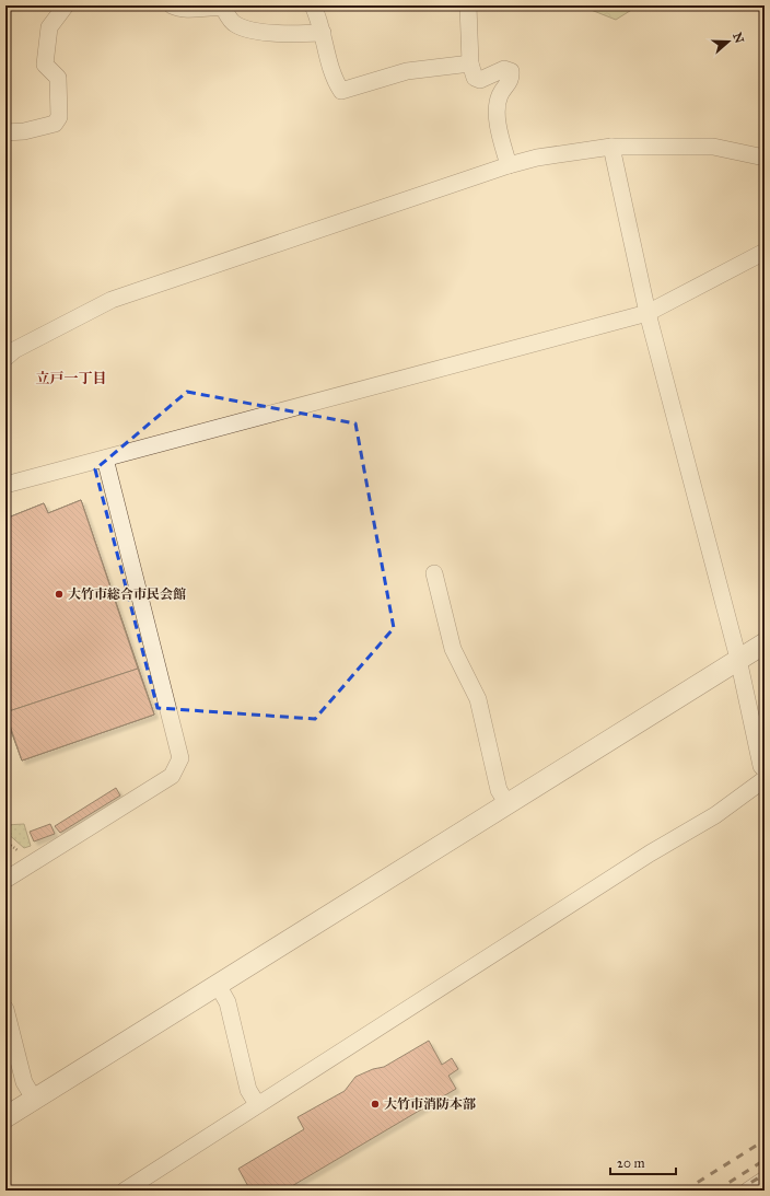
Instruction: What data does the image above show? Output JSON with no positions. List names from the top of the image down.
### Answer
{
  "districts": ["立戸一丁目"],
  "places": ["大竹市総合市民会館", "大竹市消防本部"],
  "scale_bar": "20 m",
  "north": "right"
}
